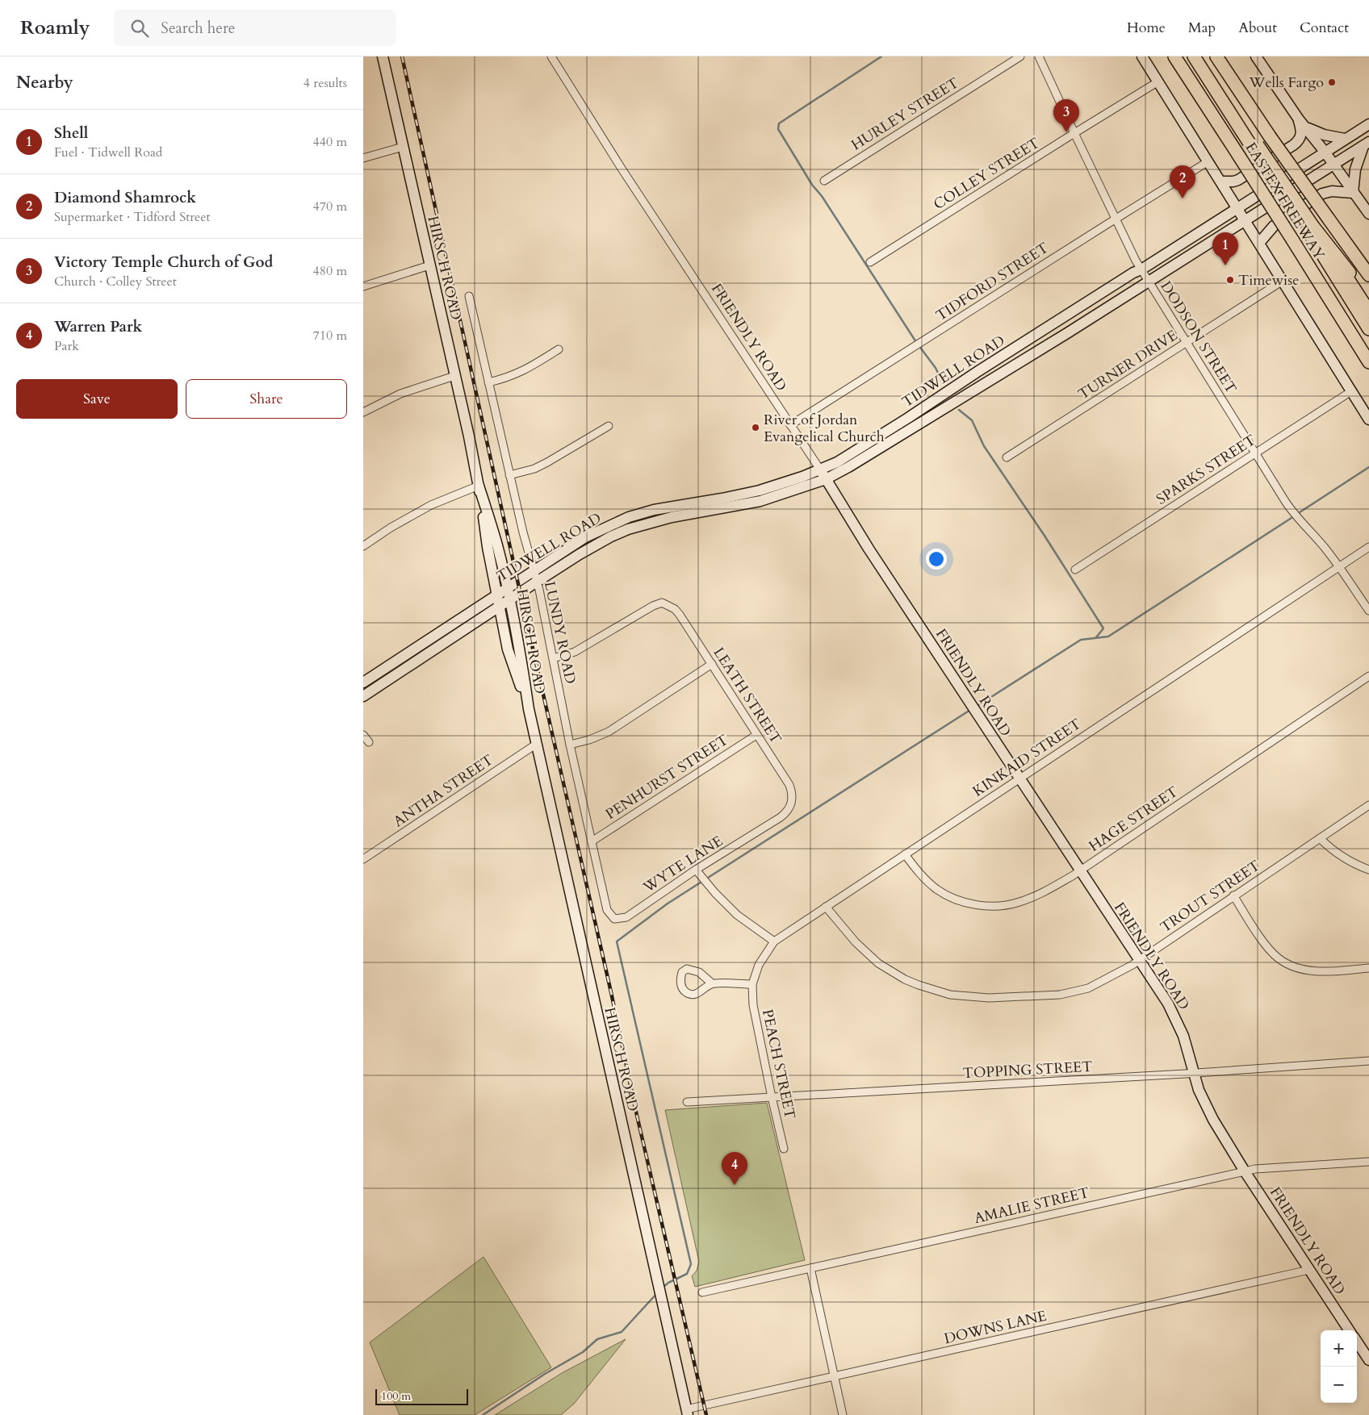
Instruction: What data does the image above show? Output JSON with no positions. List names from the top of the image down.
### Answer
{
  "streets": {
    "highway": ["EASTEX FREEWAY"],
    "main road": ["HIRSCH ROAD", "FRIENDLY ROAD", "TIDWELL ROAD"],
    "street": [
      "HURLEY STREET",
      "COLLEY STREET",
      "TIDFORD STREET",
      "DODSON STREET",
      "TURNER DRIVE",
      "SPARKS STREET",
      "LUNDY ROAD",
      "LEATH STREET",
      "KINKAID STREET",
      "PENHURST STREET",
      "ANTHA STREET",
      "HAGE STREET",
      "WYTE LANE",
      "TROUT STREET",
      "PEACH STREET",
      "TOPPING STREET",
      "AMALIE STREET",
      "DOWNS LANE"
    ]
  },
  "crossings": [
    ["COLLEY STREET", "DODSON STREET"],
    ["HIRSCH ROAD", "TIDWELL ROAD"],
    ["HIRSCH ROAD", "ANTHA STREET"],
    ["HIRSCH ROAD", "DOWNS LANE"],
    ["TIDFORD STREET", "FRIENDLY ROAD"],
    ["TIDFORD STREET", "DODSON STREET"],
    ["FRIENDLY ROAD", "TIDWELL ROAD"],
    ["FRIENDLY ROAD", "KINKAID STREET"],
    ["FRIENDLY ROAD", "HAGE STREET"],
    ["FRIENDLY ROAD", "TROUT STREET"],
    ["FRIENDLY ROAD", "TOPPING STREET"],
    ["FRIENDLY ROAD", "AMALIE STREET"],
    ["FRIENDLY ROAD", "DOWNS LANE"],
    ["DODSON STREET", "TURNER DRIVE"],
    ["DODSON STREET", "TIDWELL ROAD"],
    ["DODSON STREET", "SPARKS STREET"],
    ["DODSON STREET", "KINKAID STREET"],
    ["TIDWELL ROAD", "LUNDY ROAD"],
    ["LUNDY ROAD", "LEATH STREET"],
    ["LUNDY ROAD", "PENHURST STREET"],
    ["LUNDY ROAD", "WYTE LANE"],
    ["LEATH STREET", "PENHURST STREET"],
    ["LEATH STREET", "WYTE LANE"],
    ["KINKAID STREET", "HAGE STREET"],
    ["KINKAID STREET", "TROUT STREET"],
    ["KINKAID STREET", "PEACH STREET"],
    ["PEACH STREET", "TOPPING STREET"]
  ],
  "places": ["Wells Fargo", "Timewise", "River of Jordan Evangelical Church"],
  "scale_bar": "100 m",
  "page": {
    "header": "Roamly",
    "search": "Search here",
    "nav": [
      "Home",
      "Map",
      "About",
      "Contact"
    ],
    "heading": ["Nearby", "4 results"],
    "pins": [
      "3",
      "2",
      "1",
      "4"
    ],
    "list": [
      {
        "mark": "1",
        "name": "Shell",
        "note": "Fuel · Tidwell Road",
        "value": "440 m"
      },
      {
        "mark": "2",
        "name": "Diamond Shamrock",
        "note": "Supermarket · Tidford Street",
        "value": "470 m"
      },
      {
        "mark": "3",
        "name": "Victory Temple Church of God",
        "note": "Church · Colley Street",
        "value": "480 m"
      },
      {
        "mark": "4",
        "name": "Warren Park",
        "note": "Park",
        "value": "710 m"
      }
    ],
    "buttons": ["Save", "Share"],
    "map_buttons": ["+", "−"],
    "scale": "100 m"
  }
}
